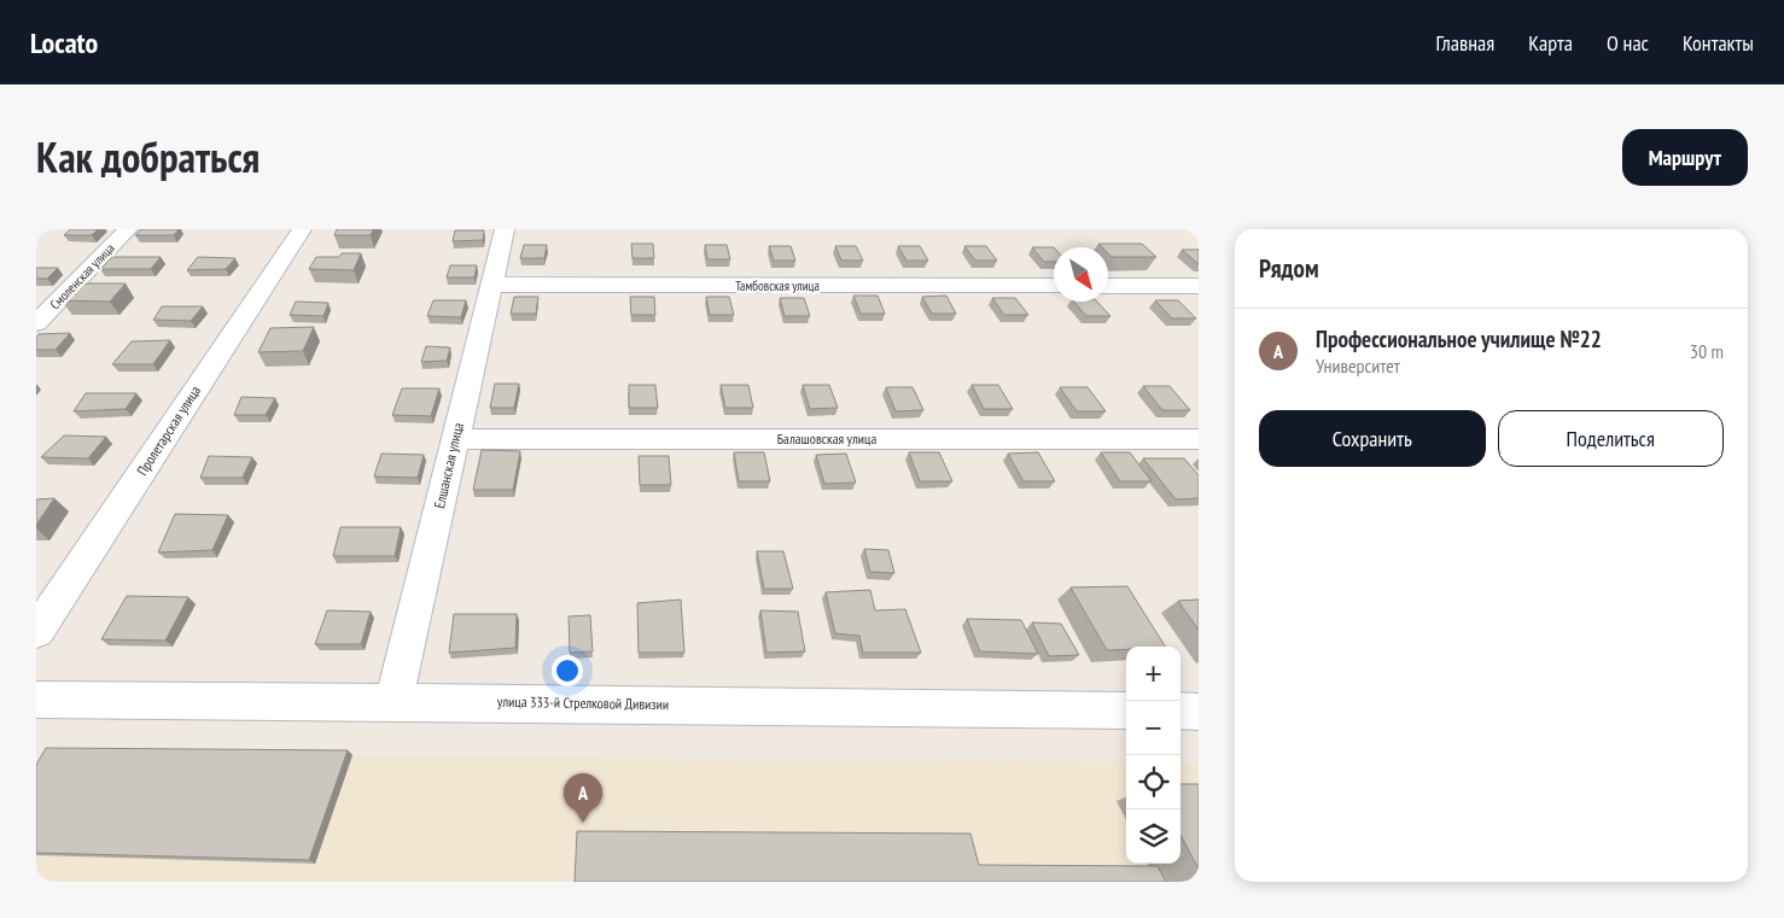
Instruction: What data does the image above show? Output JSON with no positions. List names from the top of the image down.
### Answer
{
  "streets": {
    "street": [
      "Смоленская улица",
      "Тамбовская улица",
      "Пролетарская улица",
      "Балашовская улица",
      "Елшанская улица",
      "улица 333-й Стрелковой Дивизии"
    ]
  },
  "crossings": [
    ["Тамбовская улица", "Елшанская улица"],
    ["Балашовская улица", "Елшанская улица"],
    ["Елшанская улица", "улица 333-й Стрелковой Дивизии"]
  ],
  "north": "bottom right",
  "page": {
    "header": "Locato",
    "nav": [
      "Главная",
      "Карта",
      "О нас",
      "Контакты"
    ],
    "title": "Как добраться",
    "buttons": [
      "Маршрут",
      ["Сохранить", "Поделиться"]
    ],
    "heading": "Рядом",
    "list": [
      {
        "mark": "A",
        "name": "Профессиональное училище №22",
        "note": "Университет",
        "value": "30 m"
      }
    ],
    "map_buttons": ["+", "−"],
    "pins": "A"
  }
}
